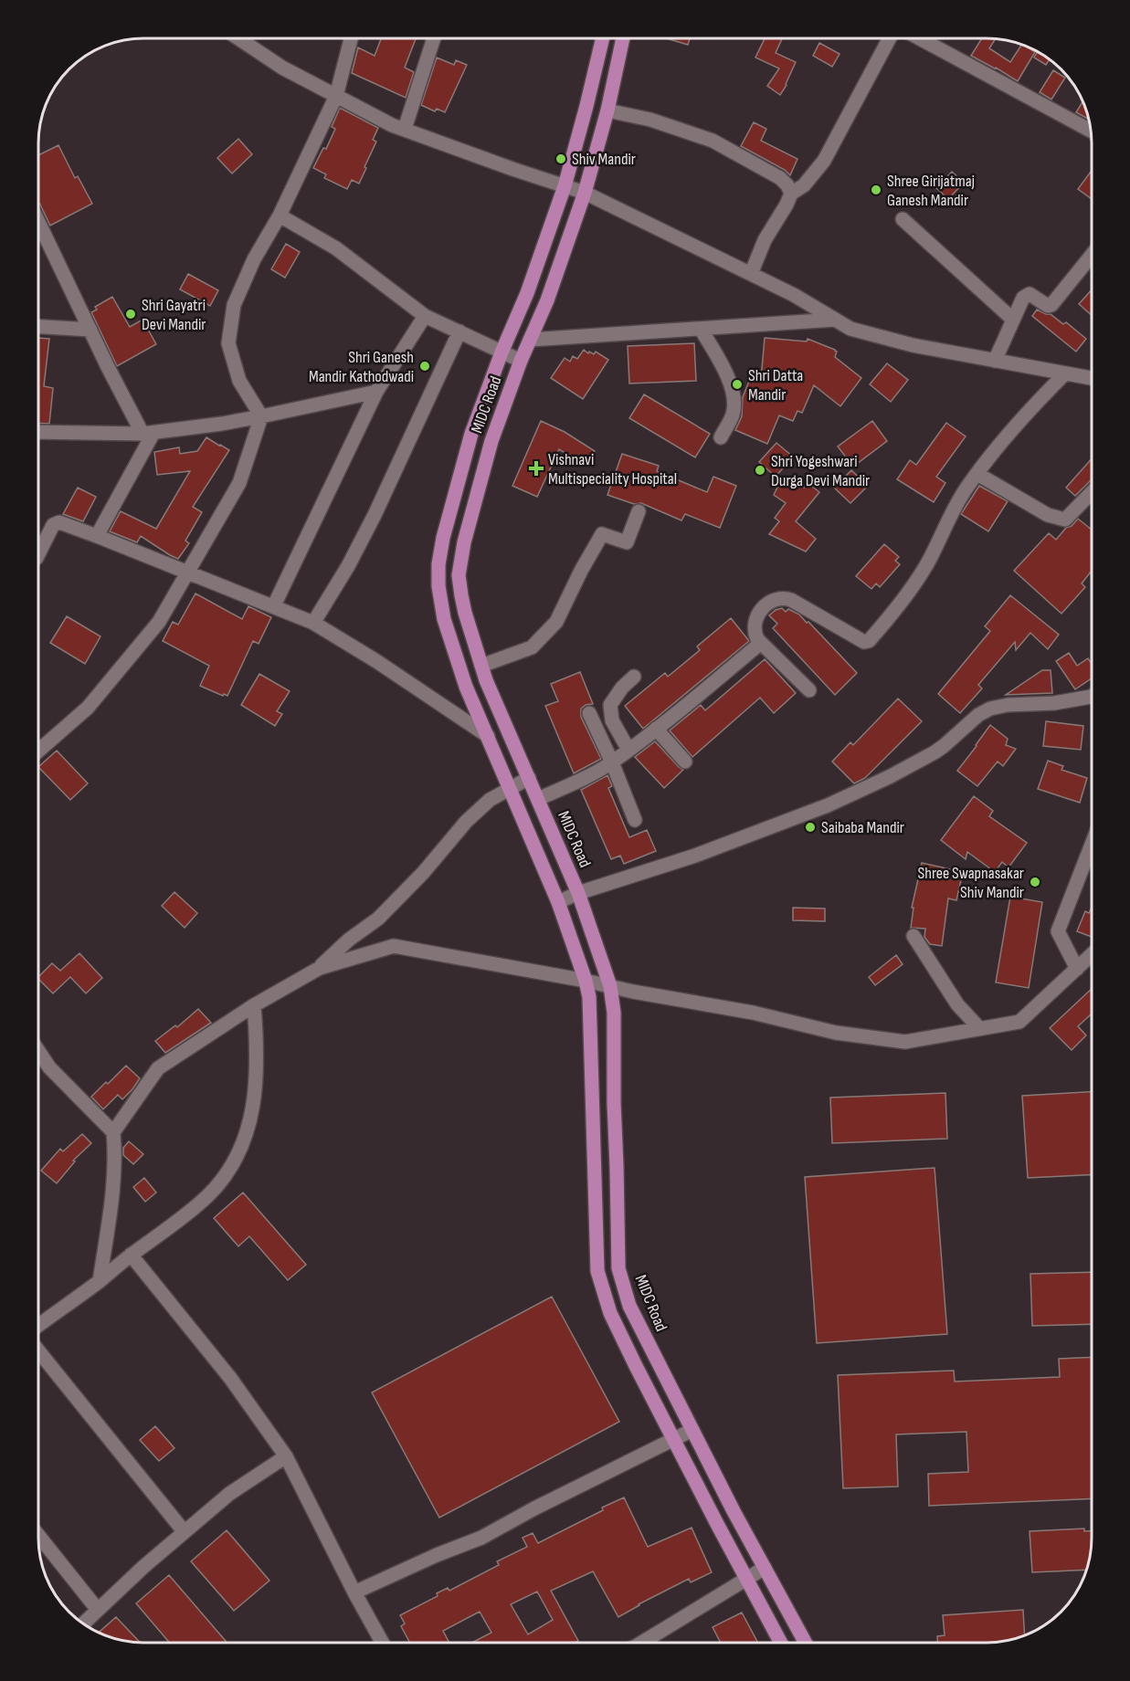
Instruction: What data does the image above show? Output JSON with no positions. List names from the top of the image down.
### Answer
{
  "streets": {
    "main road": ["MIDC Road"]
  },
  "places": {
    "other": [
      "Shiv Mandir",
      "Shree Girijatmaj Ganesh Mandir",
      "Shri Gayatri Devi Mandir",
      "Shri Ganesh Mandir Kathodwadi",
      "Shri Datta Mandir",
      "Shri Yogeshwari Durga Devi Mandir",
      "Saibaba Mandir",
      "Shree Swapnasakar Shiv Mandir"
    ],
    "health": ["Vishnavi Multispeciality Hospital"]
  }
}
